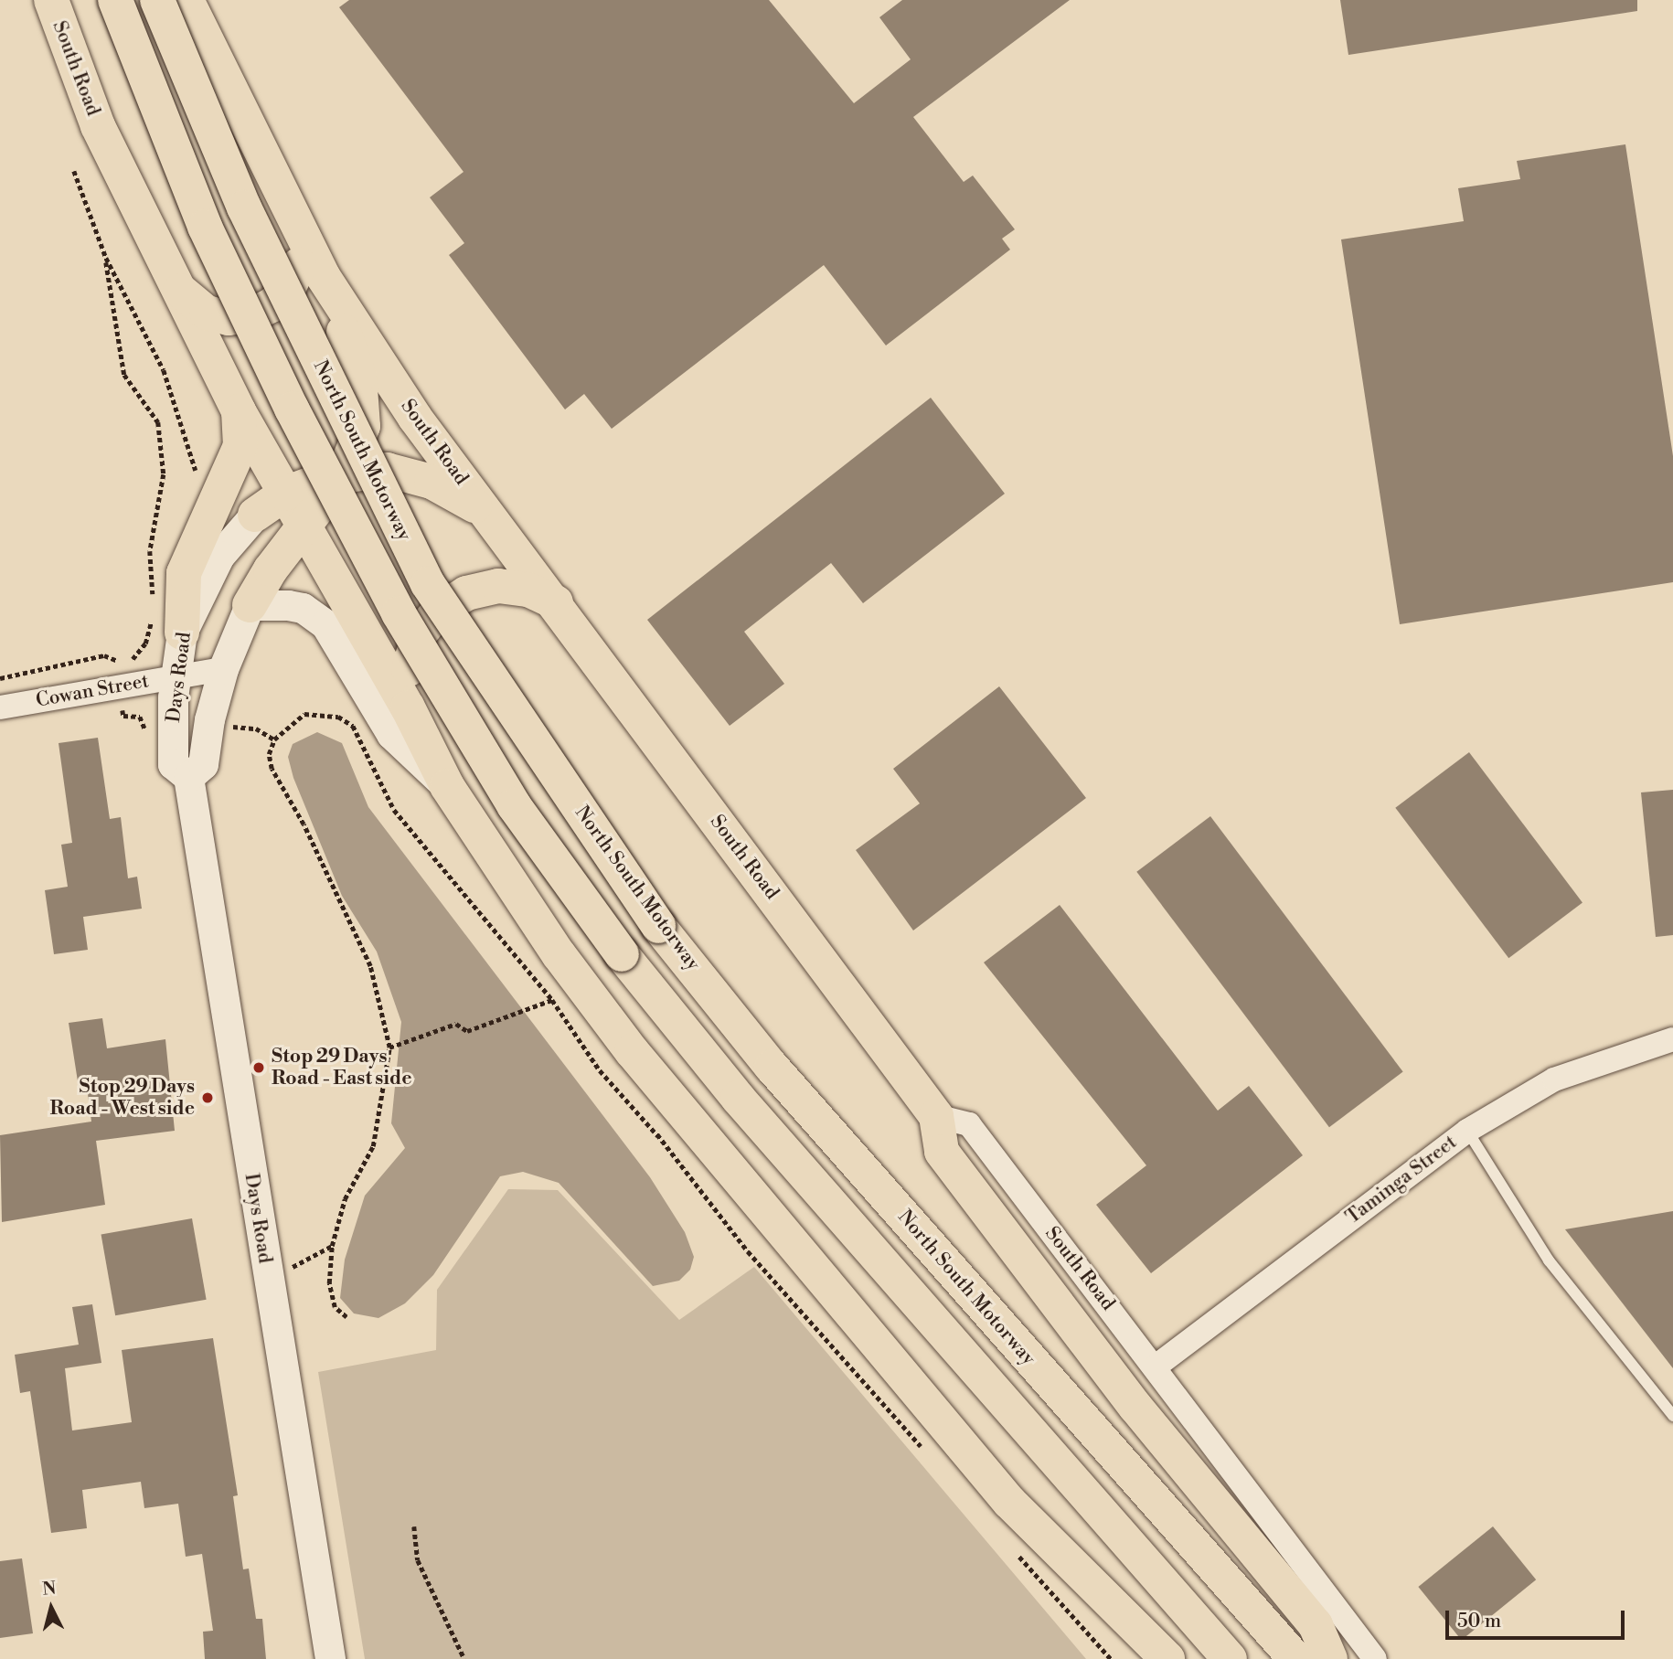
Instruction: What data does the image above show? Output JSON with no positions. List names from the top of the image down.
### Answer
{
  "streets": {
    "highway": ["South Road", "North South Motorway"],
    "street": ["Days Road", "Cowan Street", "Taminga Street"]
  },
  "crossings": [
    ["South Road", "Taminga Street"],
    ["Days Road", "Cowan Street"]
  ],
  "places": ["Stop 29 Days Road - East side", "Stop 29 Days Road - West side"],
  "scale_bar": "50 m",
  "north": "top"
}
